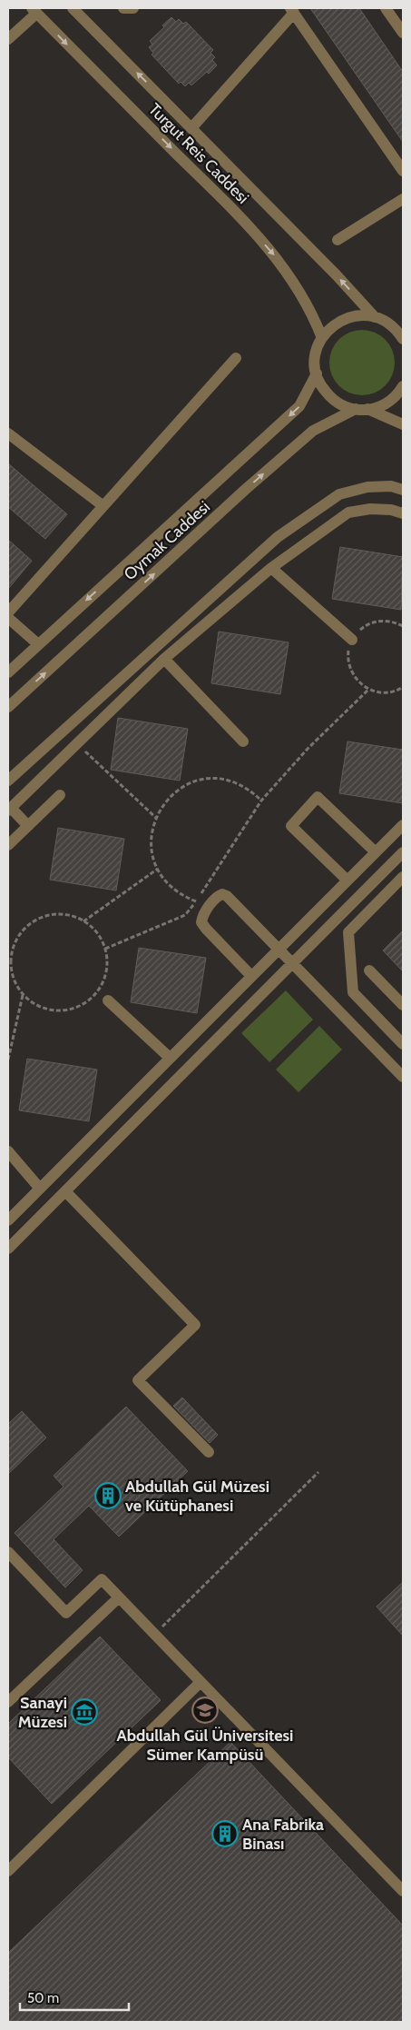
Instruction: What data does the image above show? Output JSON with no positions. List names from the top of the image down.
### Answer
{
  "streets": {
    "street": ["Turgut Reis Caddesi", "Oymak Caddesi"]
  },
  "places": {
    "building": ["Abdullah Gül Müzesi ve Kütüphanesi", "Ana Fabrika Binası"],
    "school or university": ["Abdullah Gül Üniversitesi Sümer Kampüsü"],
    "museum": ["Sanayi Müzesi"]
  },
  "scale_bar": "50 m"
}
